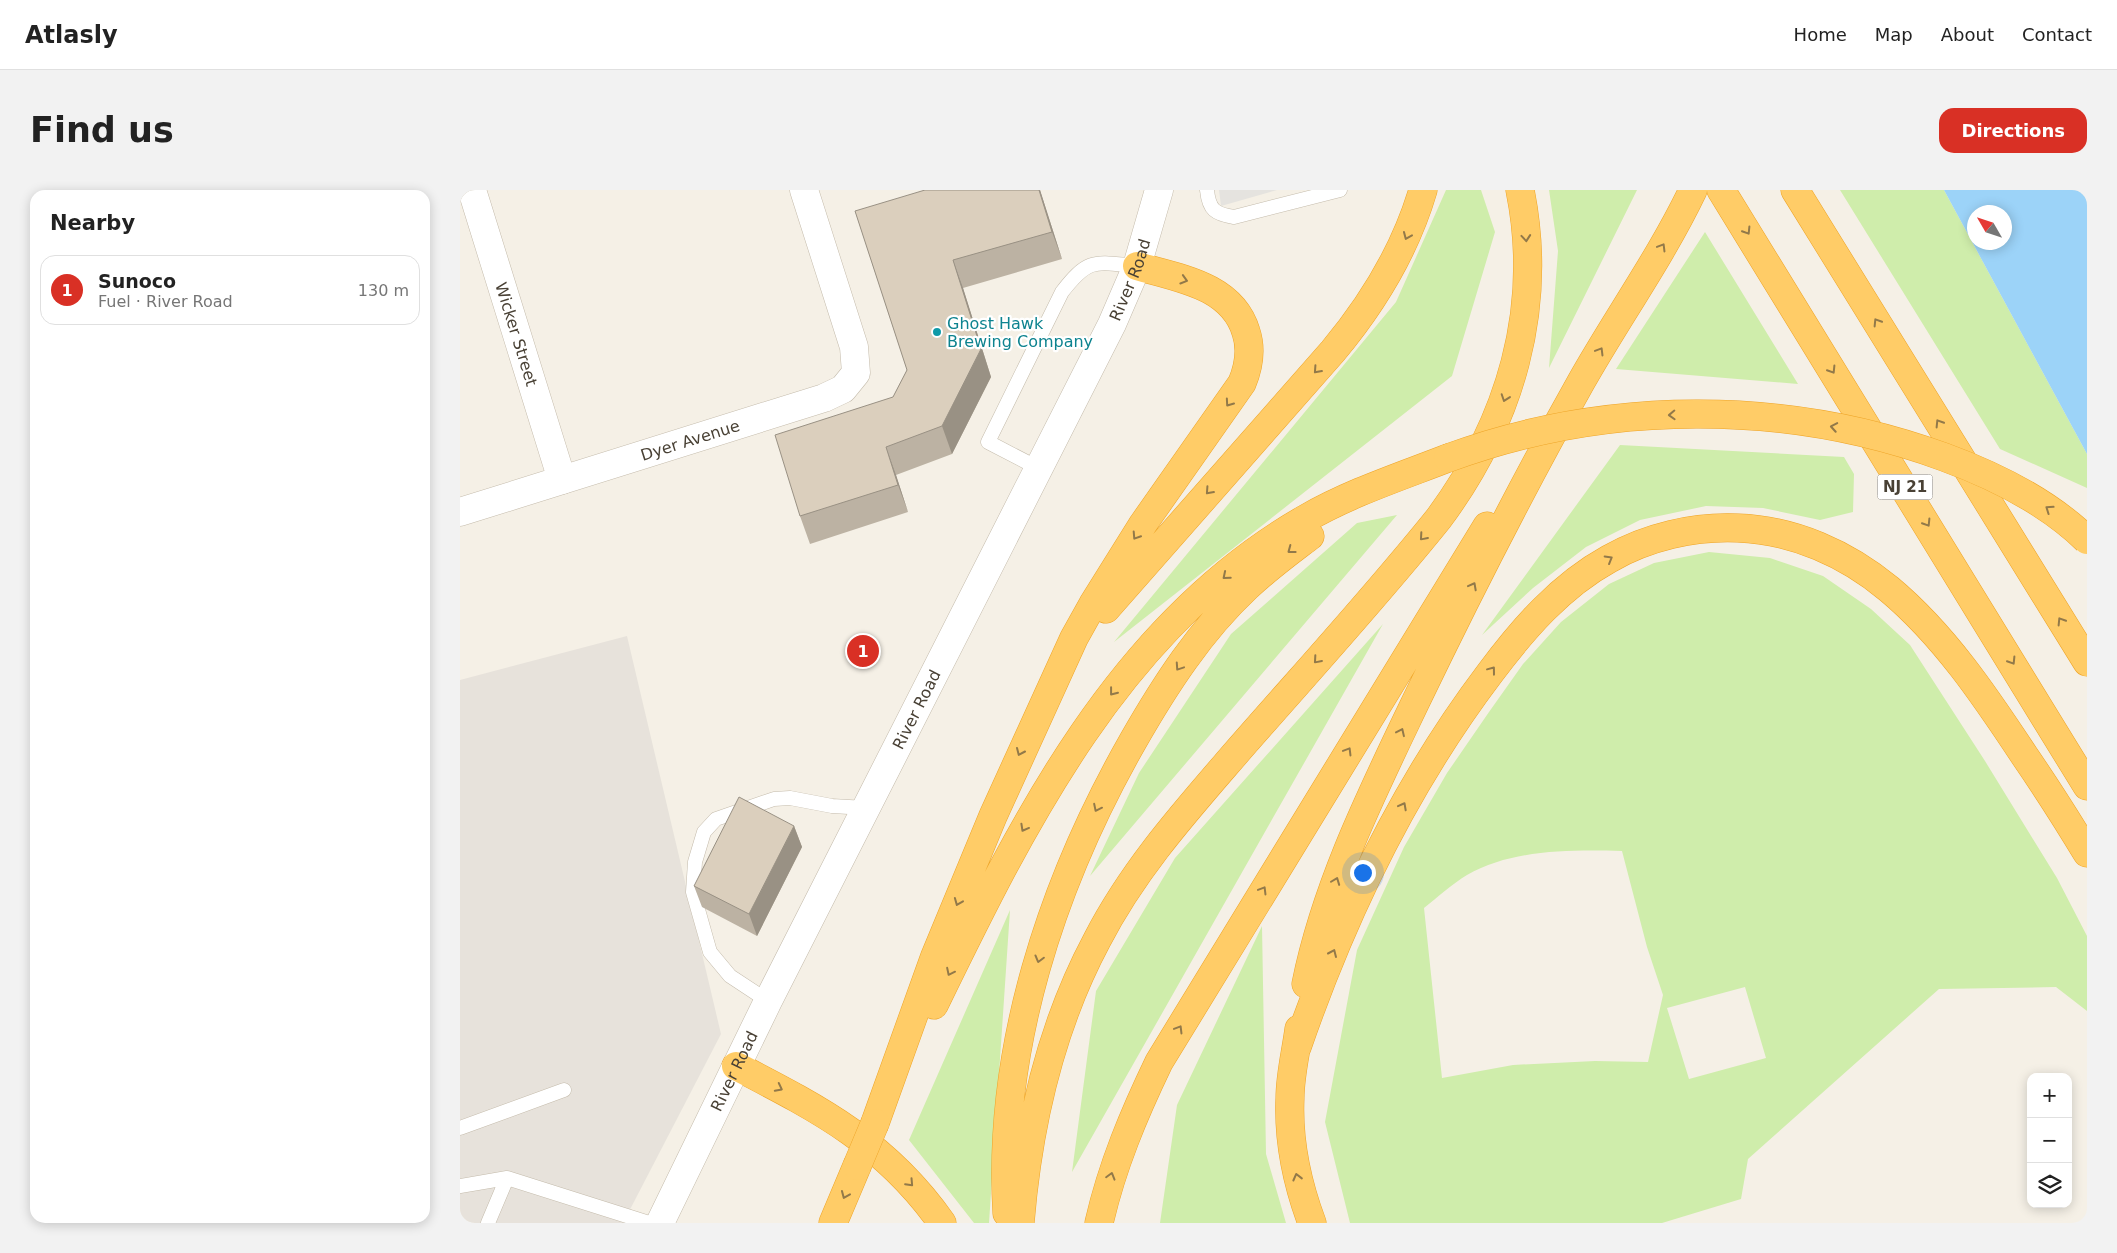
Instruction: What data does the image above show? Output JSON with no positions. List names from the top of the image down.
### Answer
{
  "streets": {
    "highway": ["NJ 21"],
    "street": ["River Road", "Wicker Street", "Dyer Avenue"]
  },
  "crossings": [
    ["Wicker Street", "Dyer Avenue"]
  ],
  "places": ["Ghost Hawk Brewing Company"],
  "north": "top left",
  "page": {
    "header": "Atlasly",
    "nav": [
      "Home",
      "Map",
      "About",
      "Contact"
    ],
    "buttons": "Directions",
    "title": "Find us",
    "heading": "Nearby",
    "list": [
      {
        "mark": "1",
        "name": "Sunoco",
        "note": "Fuel · River Road",
        "value": "130 m"
      }
    ],
    "pins": "1",
    "map_buttons": ["+", "−"]
  }
}
